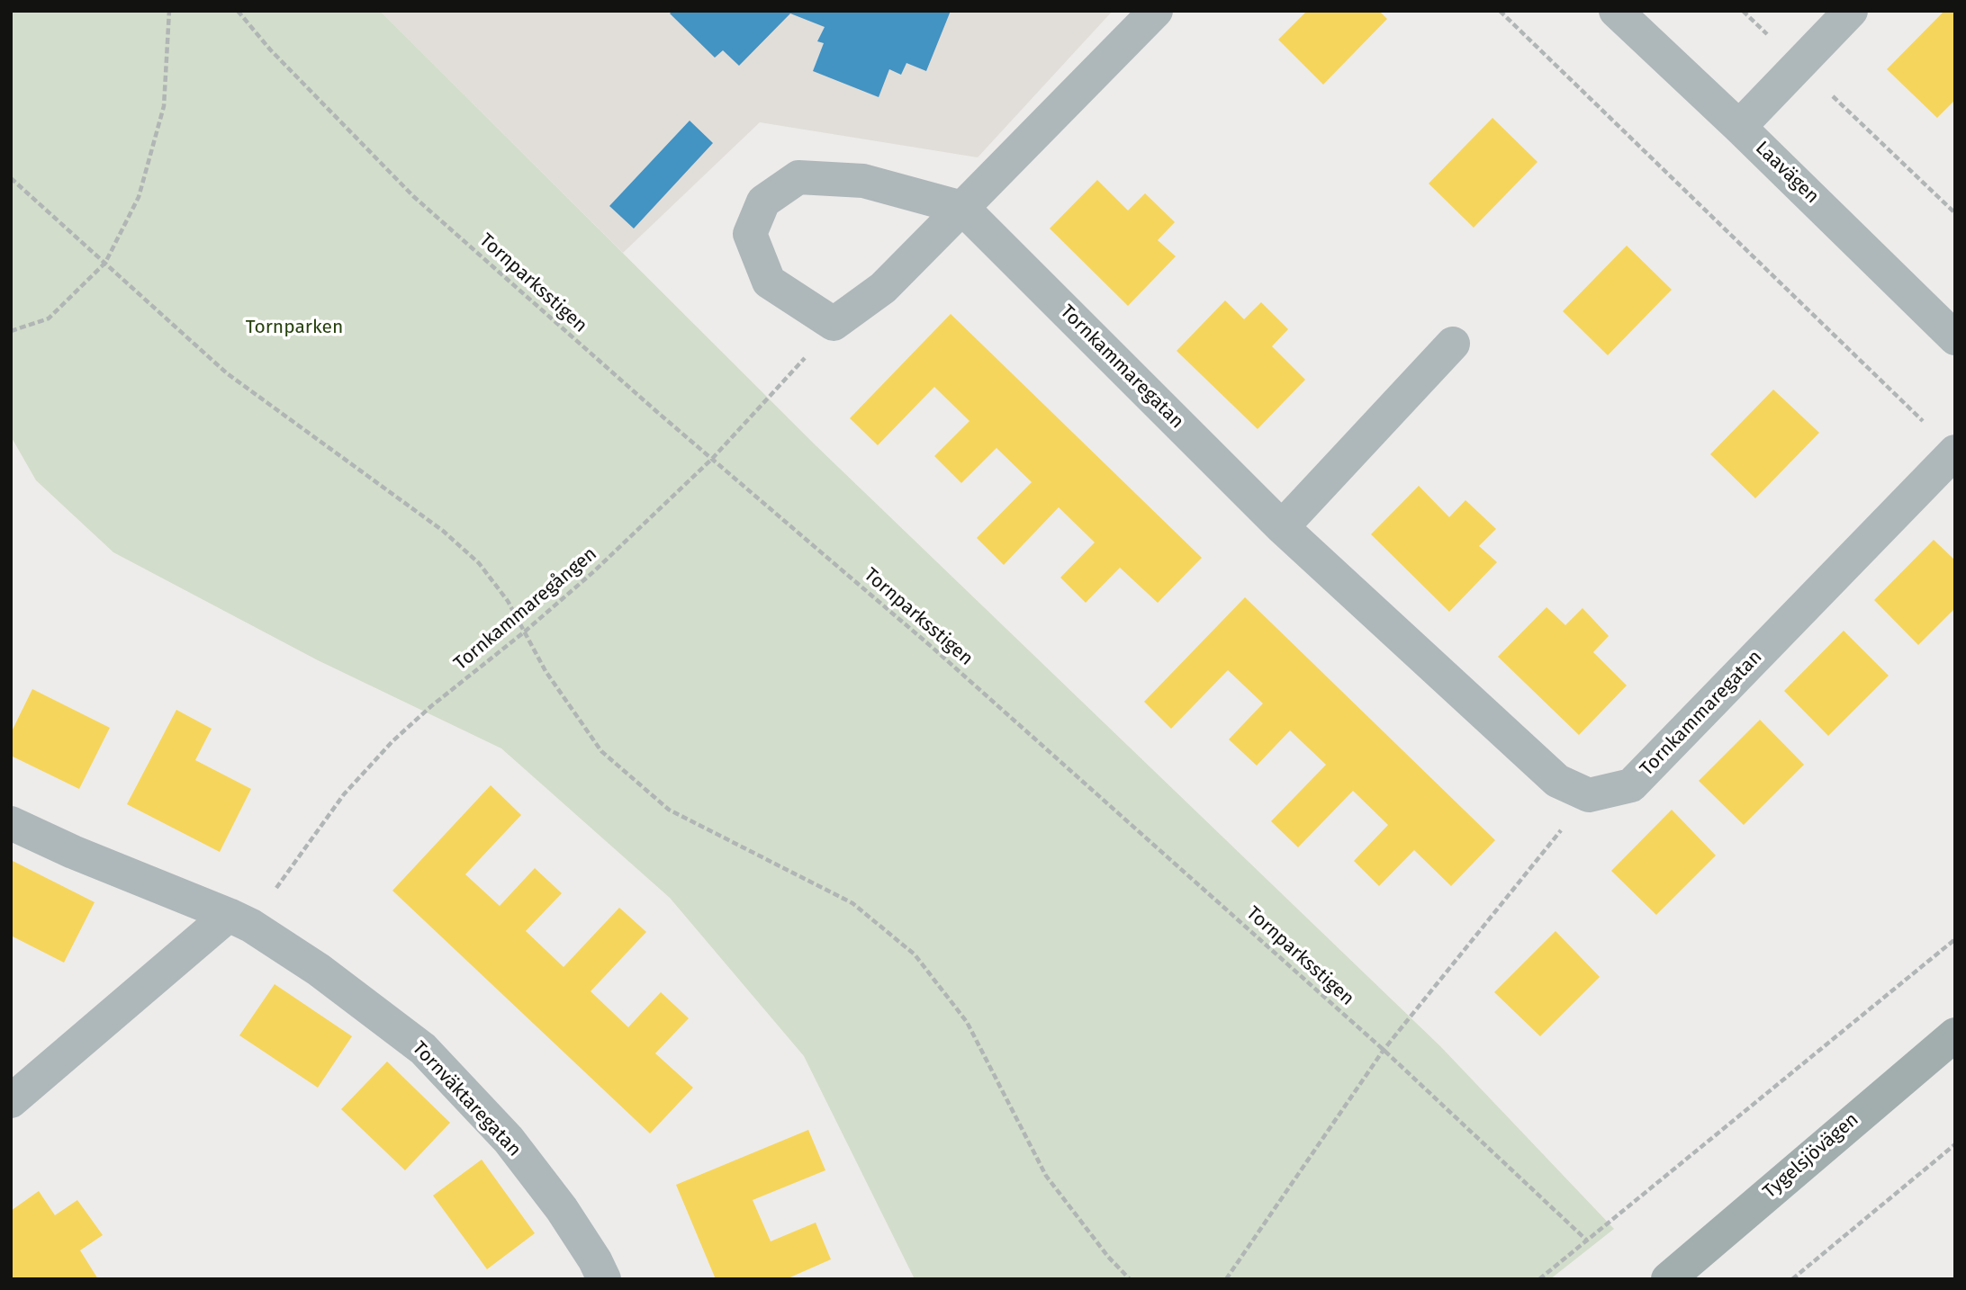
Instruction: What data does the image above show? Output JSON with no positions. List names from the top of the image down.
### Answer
{
  "streets": {
    "main road": ["Tygelsjövägen"],
    "street": ["Laavägen", "Tornkammaregatan", "Tornväktaregatan"],
    "path": ["Tornparksstigen", "Tornkammaregången"]
  },
  "crossings": [
    ["Tornparksstigen", "Tornkammaregången"],
    ["Tornkammaregatan", "Tornkammaregången"],
    ["Tornkammaregången", "Tornväktaregatan"]
  ],
  "parks": ["Tornparken"]
}
